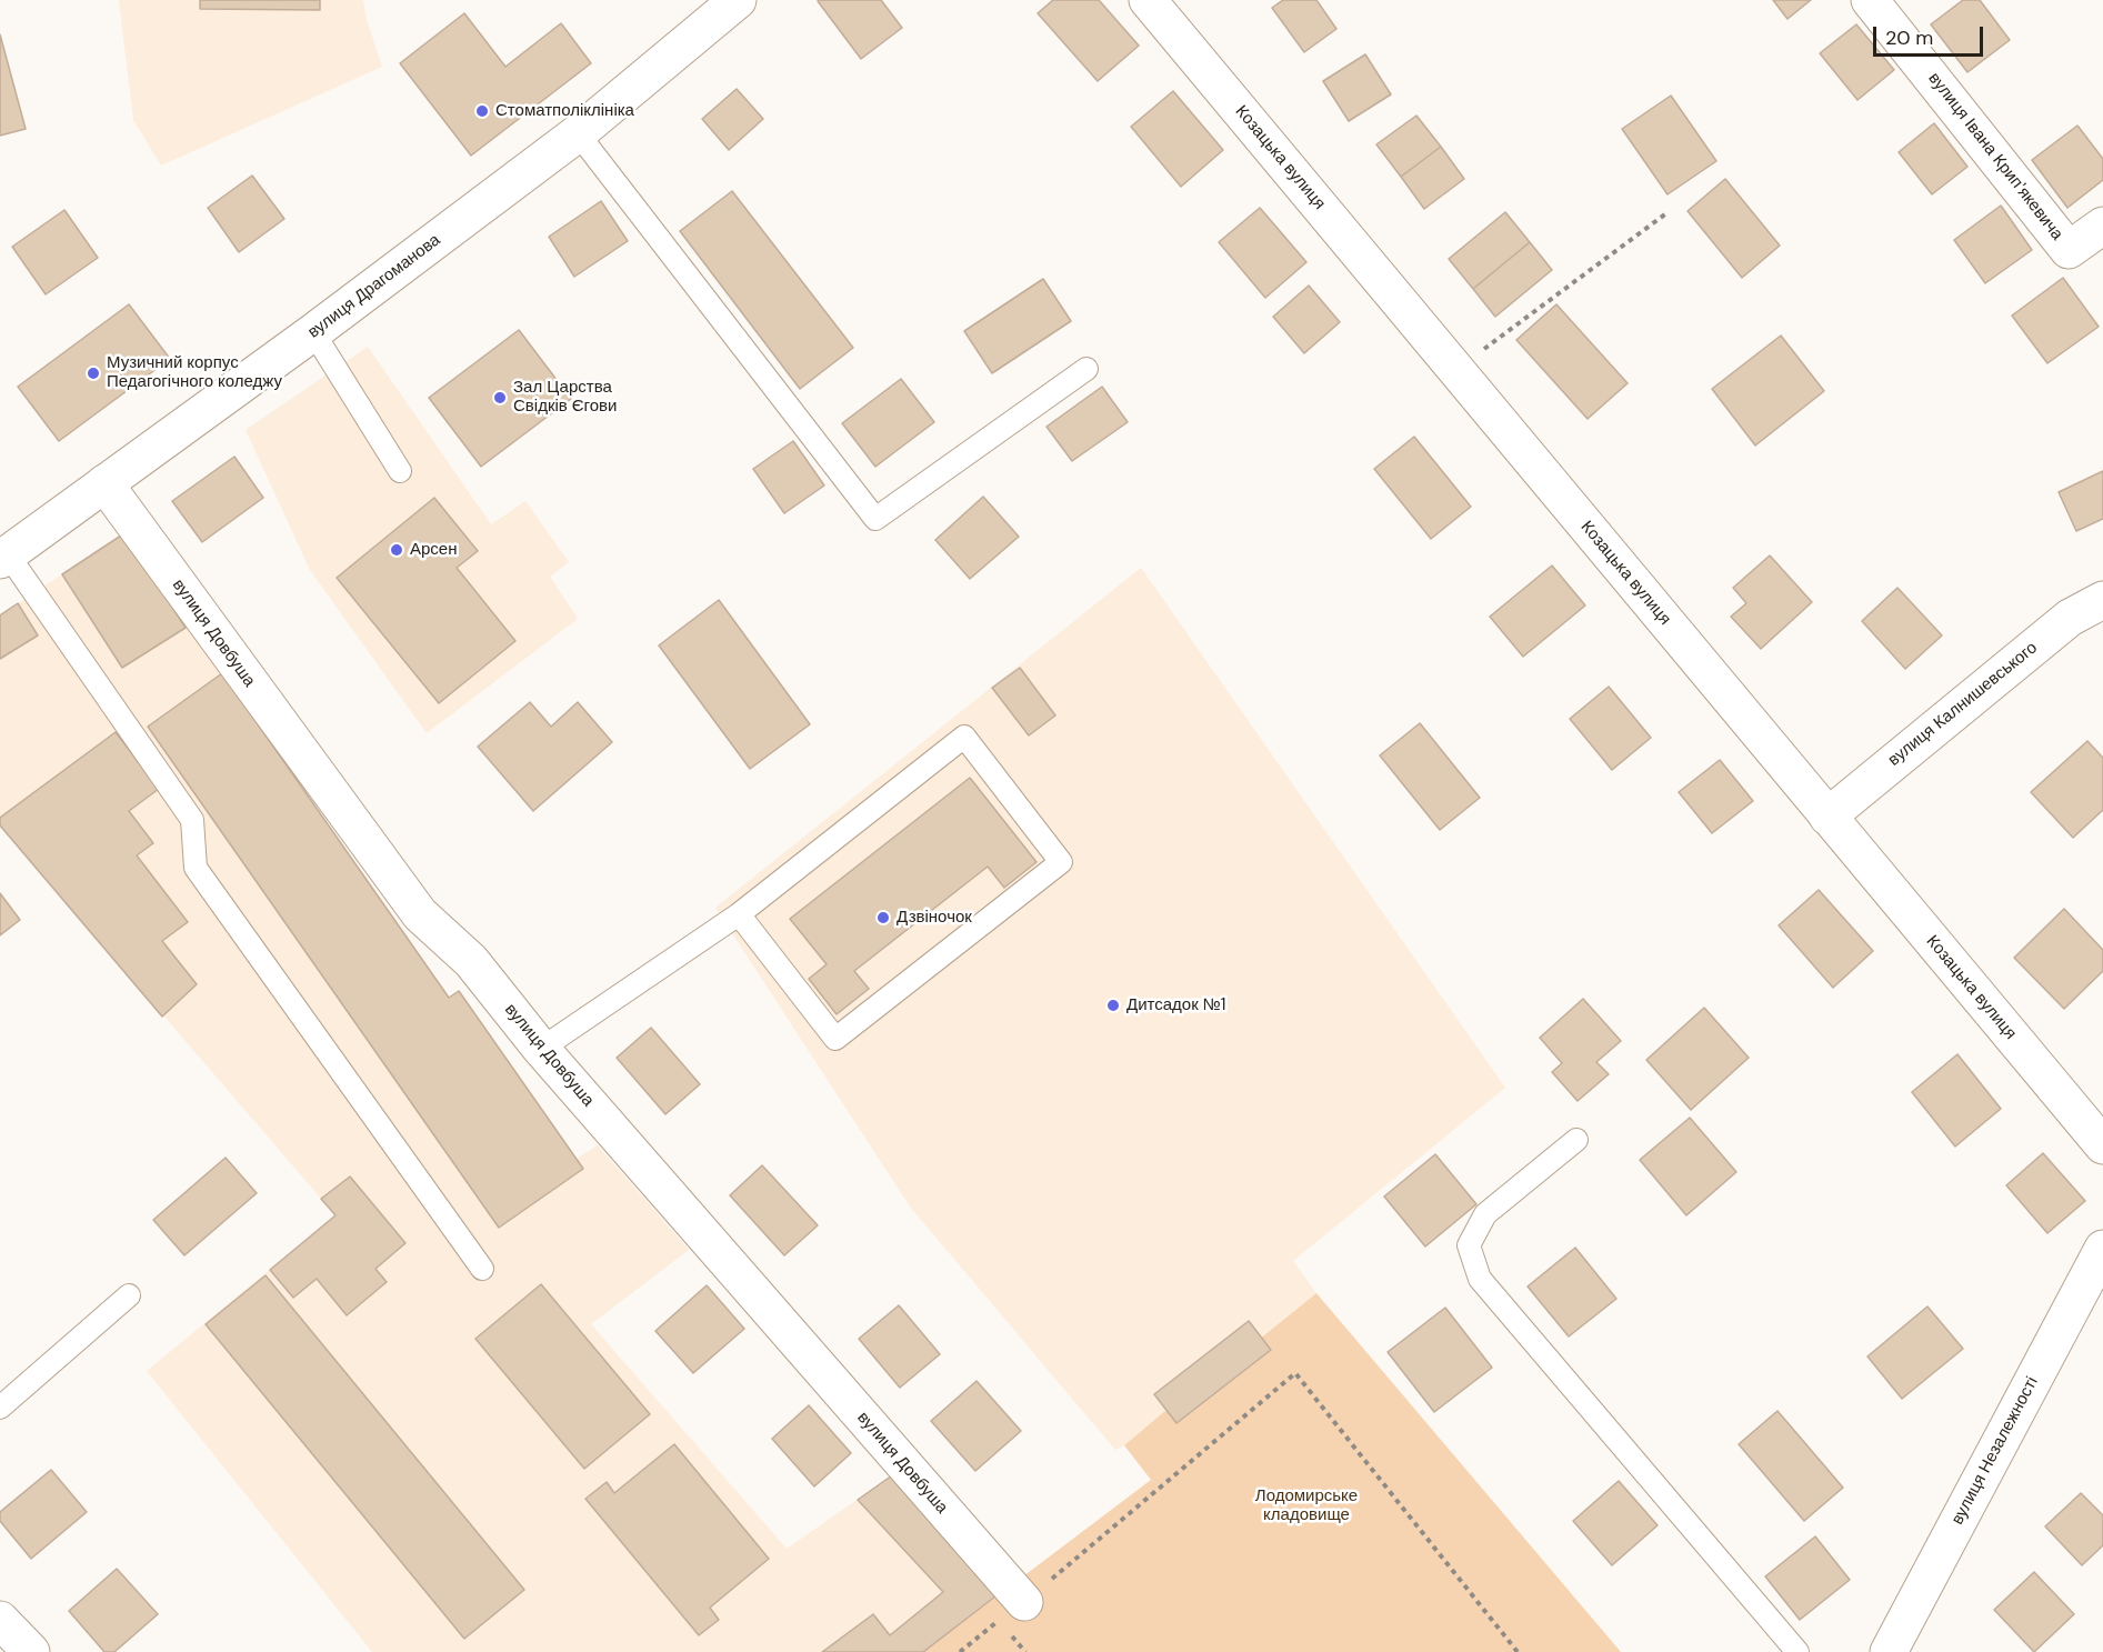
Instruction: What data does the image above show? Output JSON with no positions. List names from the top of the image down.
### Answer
{
  "streets": {
    "street": [
      "вулиця Івана Крипʼякевича",
      "Козацька вулиця",
      "вулиця Драгоманова",
      "вулиця Довбуша",
      "вулиця Калнишевського",
      "вулиця Незалежності"
    ]
  },
  "crossings": [
    ["Козацька вулиця", "вулиця Калнишевського"],
    ["вулиця Драгоманова", "вулиця Довбуша"]
  ],
  "parks": ["Лодомирське кладовище"],
  "places": [
    "Стоматполіклініка",
    "Музичний корпус Педагогічного коледжу",
    "Зал Царства Свідків Єгови",
    "Арсен",
    "Дзвіночок",
    "Дитсадок №1"
  ],
  "scale_bar": "20 m"
}
